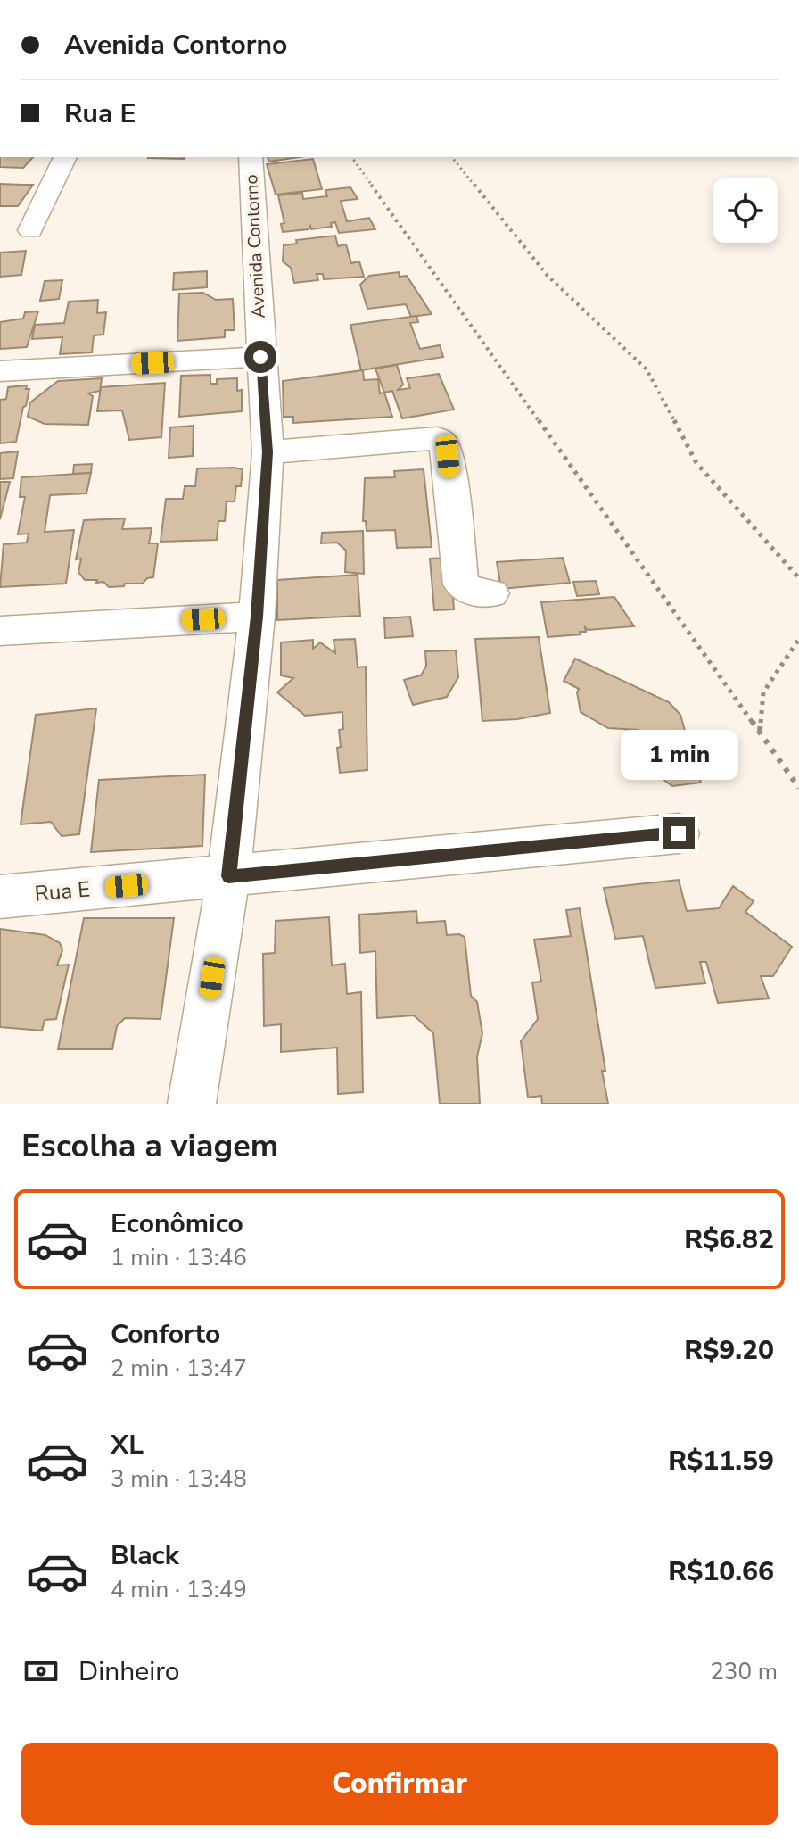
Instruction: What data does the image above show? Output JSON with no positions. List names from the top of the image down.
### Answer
{
  "streets": {
    "street": ["Avenida Contorno", "Rua E"]
  },
  "crossings": [
    ["Avenida Contorno", "Rua E"]
  ],
  "page": {
    "banner": ["Avenida Contorno", "Rua E"],
    "bubble": "1 min",
    "heading": "Escolha a viagem",
    "list": [
      {
        "name": "Econômico",
        "note": "1 min · 13:46",
        "value": "R$6.82"
      },
      {
        "name": "Conforto",
        "note": "2 min · 13:47",
        "value": "R$9.20"
      },
      {
        "name": "XL",
        "note": "3 min · 13:48",
        "value": "R$11.59"
      },
      {
        "name": "Black",
        "note": "4 min · 13:49",
        "value": "R$10.66"
      }
    ],
    "pay": ["Dinheiro", "230 m"],
    "buttons": "Confirmar"
  }
}
